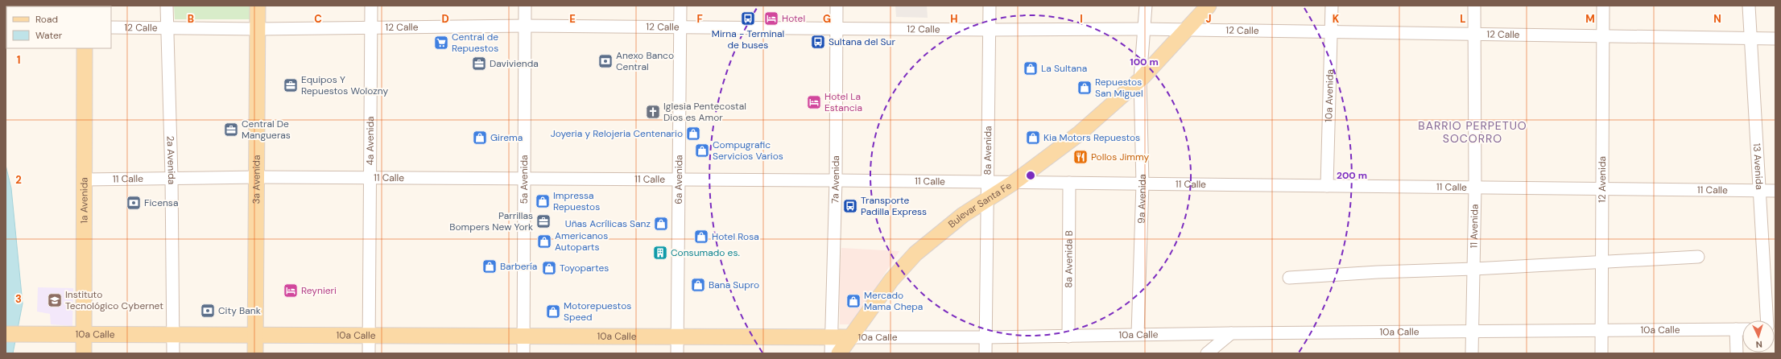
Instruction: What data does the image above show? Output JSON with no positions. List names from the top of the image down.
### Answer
{
  "streets": {
    "main road": [
      "3a Avenida",
      "1a Avenida",
      "Bulevar Santa Fe",
      "10a Calle"
    ],
    "street": [
      "12 Calle",
      "10a Avenida",
      "4a Avenida",
      "8a Avenida",
      "2a Avenida",
      "13 Avenida",
      "11 Calle",
      "5a Avenida",
      "6a Avenida",
      "7a Avenida",
      "12 Avenida",
      "9a Avenida",
      "11 Avenida",
      "8a Avenida B"
    ]
  },
  "crossings": [
    ["12 Calle", "10a Avenida"],
    ["12 Calle", "4a Avenida"],
    ["12 Calle", "8a Avenida"],
    ["12 Calle", "2a Avenida"],
    ["12 Calle", "13 Avenida"],
    ["12 Calle", "3a Avenida"],
    ["12 Calle", "5a Avenida"],
    ["12 Calle", "6a Avenida"],
    ["12 Calle", "7a Avenida"],
    ["12 Calle", "12 Avenida"],
    ["12 Calle", "9a Avenida"],
    ["12 Calle", "Bulevar Santa Fe"],
    ["12 Calle", "11 Avenida"],
    ["10a Avenida", "11 Calle"],
    ["4a Avenida", "11 Calle"],
    ["4a Avenida", "10a Calle"],
    ["8a Avenida", "11 Calle"],
    ["8a Avenida", "Bulevar Santa Fe"],
    ["8a Avenida", "10a Calle"],
    ["2a Avenida", "11 Calle"],
    ["2a Avenida", "10a Calle"],
    ["13 Avenida", "11 Calle"],
    ["11 Calle", "3a Avenida"],
    ["11 Calle", "5a Avenida"],
    ["11 Calle", "6a Avenida"],
    ["11 Calle", "7a Avenida"],
    ["11 Calle", "12 Avenida"],
    ["11 Calle", "9a Avenida"],
    ["11 Calle", "1a Avenida"],
    ["11 Calle", "Bulevar Santa Fe"],
    ["11 Calle", "11 Avenida"],
    ["11 Calle", "8a Avenida B"],
    ["3a Avenida", "10a Calle"],
    ["5a Avenida", "10a Calle"],
    ["6a Avenida", "10a Calle"],
    ["7a Avenida", "10a Calle"],
    ["12 Avenida", "10a Calle"],
    ["9a Avenida", "Bulevar Santa Fe"],
    ["9a Avenida", "10a Calle"],
    ["1a Avenida", "10a Calle"],
    ["Bulevar Santa Fe", "10a Calle"],
    ["11 Avenida", "10a Calle"],
    ["8a Avenida B", "10a Calle"]
  ],
  "districts": ["BARRIO PERPETUO SOCORRO"],
  "places": {
    "bus stop": ["Mirna - Terminal de buses", "Sultana del Sur", "Transporte Padilla Express"],
    "hotel": ["Hotel", "Hotel La Estancia", "Reynieri"],
    "supermarket": ["Central de Repuestos"],
    "bank": ["Anexo Banco Central", "Ficensa", "City Bank"],
    "office": [
      "Davivienda",
      "Equipos Y Repuestos Wolozny",
      "Central De Mangueras",
      "Parrillas Bompers New York"
    ],
    "shop": [
      "La Sultana",
      "Repuestos San Miguel",
      "Joyeria y Relojeria Centenario",
      "Girema",
      "Kia Motors Repuestos",
      "Compugrafic Servicios Varios",
      "Impressa Repuestos",
      "Uñas Acrílicas Sanz",
      "Hotel Rosa",
      "Americanos Autoparts",
      "Barbería",
      "Toyopartes",
      "Bana Supro",
      "Mercado Mama Chepa",
      "Motorepuestos Speed"
    ],
    "church": ["Iglesia Pentecostal Dios es Amor"],
    "restaurant": ["Pollos Jimmy"],
    "building": ["Consumado es."],
    "school or university": ["Instituto Tecnológico Cybernet"]
  },
  "legend": ["Road", "Water"],
  "north": "bottom",
  "grid": {
    "columns": [
      "B",
      "C",
      "D",
      "E",
      "F",
      "G",
      "H",
      "I",
      "J",
      "K",
      "L",
      "M",
      "N"
    ],
    "rows": ["1", "2", "3"]
  },
  "rings": ["100 m", "200 m"]
}
